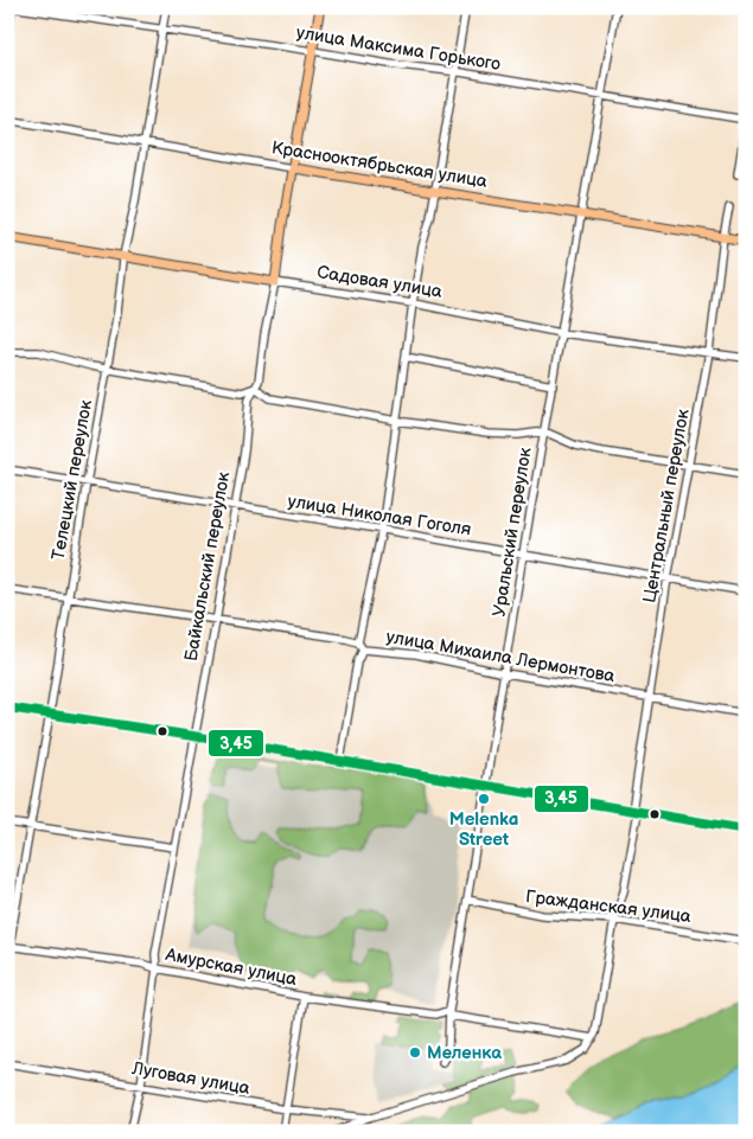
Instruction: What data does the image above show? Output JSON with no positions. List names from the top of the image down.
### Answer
{
  "streets": {
    "main road": ["Краснооктябрьская улица", "Садовая улица", "Байкальский переулок"],
    "street": [
      "улица Максима Горького",
      "Телецкий переулок",
      "Центральный переулок",
      "улица Николая Гоголя",
      "Уральский переулок",
      "улица Михаила Лермонтова",
      "Гражданская улица",
      "Амурская улица",
      "Луговая улица"
    ]
  },
  "crossings": [
    ["улица Максима Горького", "Телецкий переулок"],
    ["улица Максима Горького", "Уральский переулок"],
    ["улица Максима Горького", "Байкальский переулок"],
    ["Краснооктябрьская улица", "Телецкий переулок"],
    ["Краснооктябрьская улица", "Центральный переулок"],
    ["Краснооктябрьская улица", "Уральский переулок"],
    ["Краснооктябрьская улица", "Байкальский переулок"],
    ["Садовая улица", "Телецкий переулок"],
    ["Садовая улица", "Центральный переулок"],
    ["Садовая улица", "Уральский переулок"],
    ["Садовая улица", "Байкальский переулок"],
    ["Телецкий переулок", "улица Николая Гоголя"],
    ["Телецкий переулок", "Амурская улица"],
    ["Центральный переулок", "улица Николая Гоголя"],
    ["Центральный переулок", "улица Михаила Лермонтова"],
    ["Центральный переулок", "Гражданская улица"],
    ["Центральный переулок", "Амурская улица"],
    ["улица Николая Гоголя", "Уральский переулок"],
    ["улица Николая Гоголя", "Байкальский переулок"],
    ["Уральский переулок", "улица Михаила Лермонтова"],
    ["Уральский переулок", "Гражданская улица"],
    ["Уральский переулок", "Амурская улица"],
    ["Байкальский переулок", "Амурская улица"],
    ["Байкальский переулок", "Луговая улица"]
  ],
  "places": ["Melenka Street", "Меленка"],
  "lines": ["transit line 3,45"]
}
